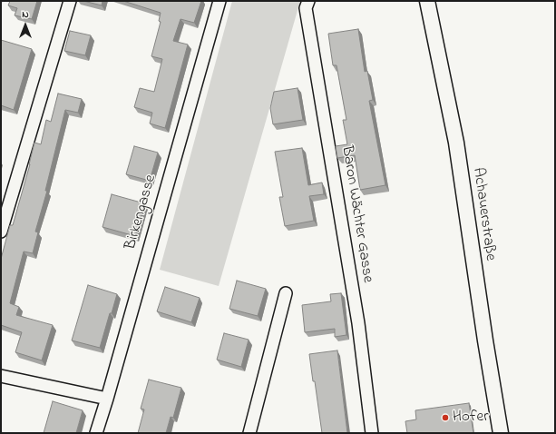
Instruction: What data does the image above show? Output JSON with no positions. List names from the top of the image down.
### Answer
{
  "streets": {
    "street": ["Birkengasse", "Baron Wächter Gasse", "Achauerstraße"]
  },
  "places": ["Hofer"],
  "north": "top"
}
